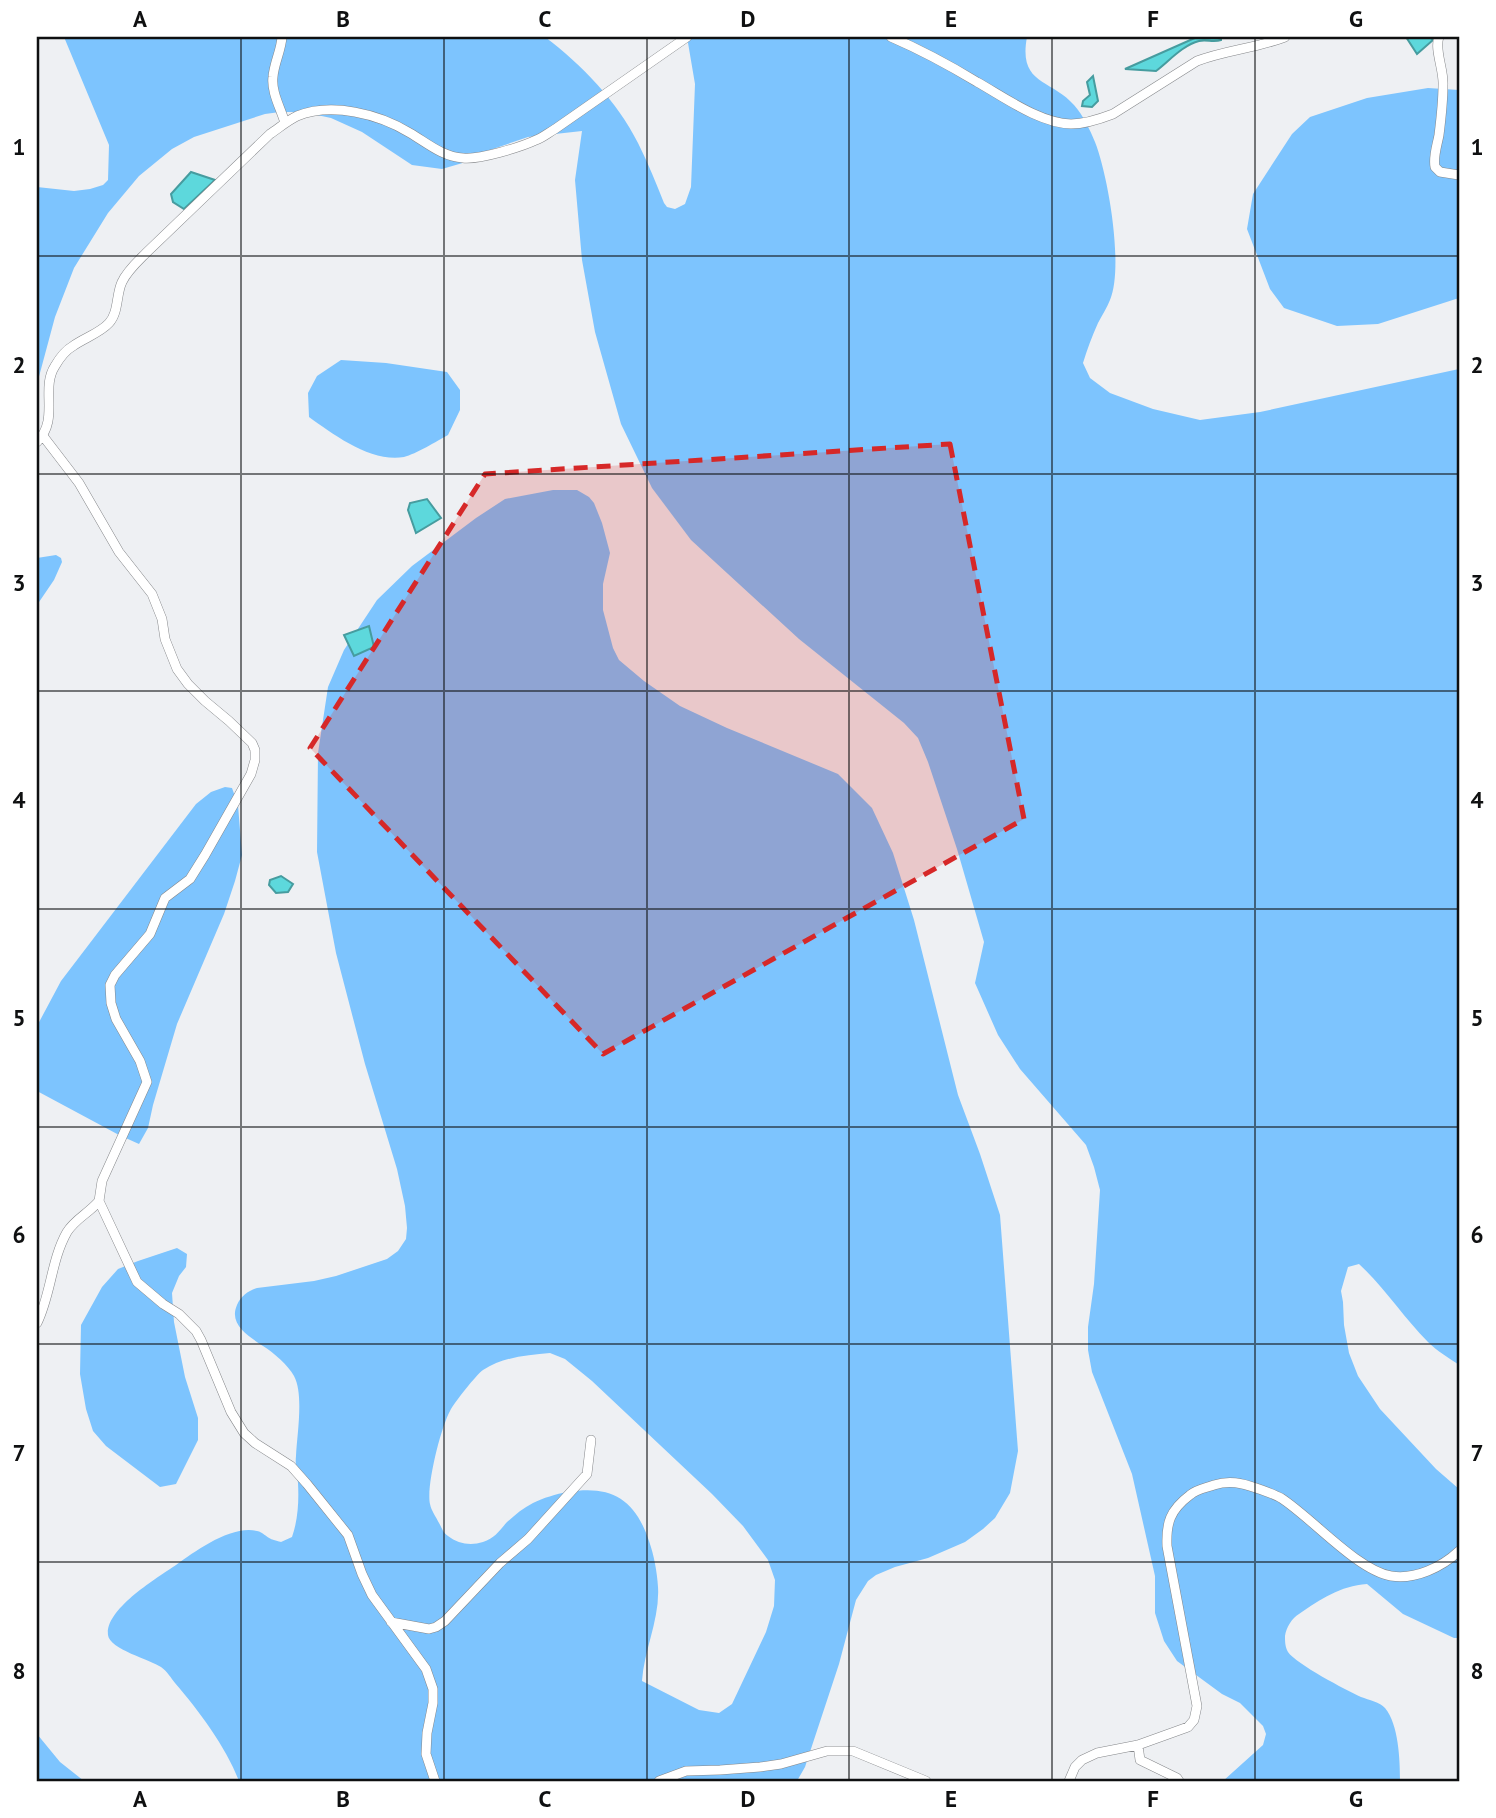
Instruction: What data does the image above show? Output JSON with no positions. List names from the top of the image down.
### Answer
{
  "grid": {
    "columns": [
      "A",
      "B",
      "C",
      "D",
      "E",
      "F",
      "G"
    ],
    "rows": [
      "1",
      "2",
      "3",
      "4",
      "5",
      "6",
      "7",
      "8"
    ]
  }
}
